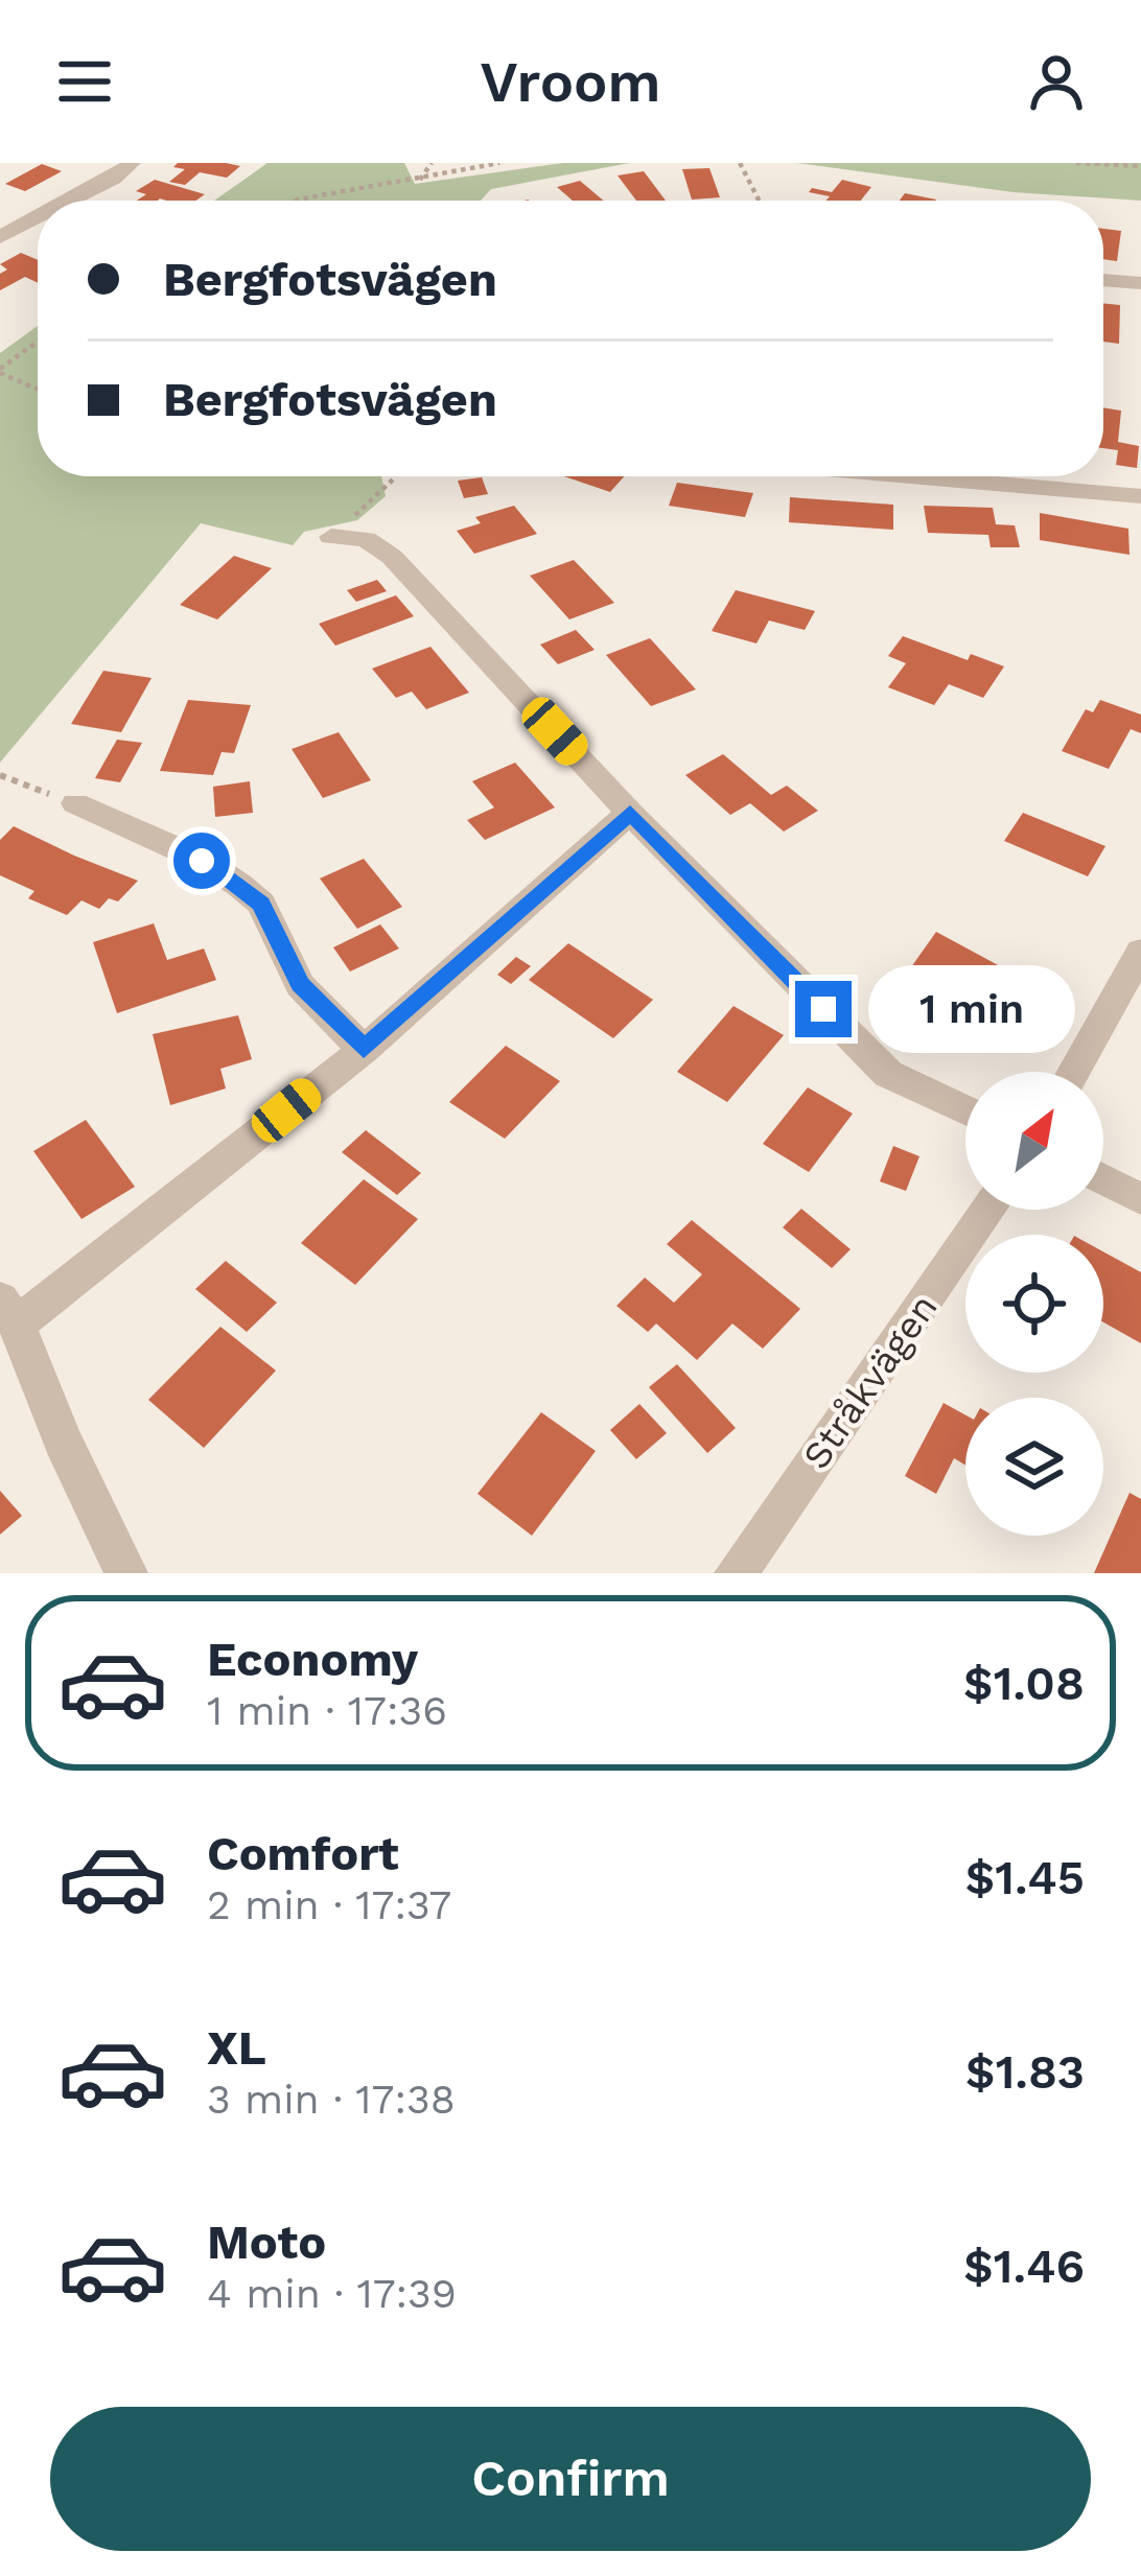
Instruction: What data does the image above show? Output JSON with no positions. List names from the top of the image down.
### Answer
{
  "streets": {
    "street": ["Stråkvägen"]
  },
  "north": "top right",
  "page": {
    "header": "Vroom",
    "banner": ["Bergfotsvägen", "Bergfotsvägen"],
    "bubble": "1 min",
    "list": [
      {
        "name": "Economy",
        "note": "1 min · 17:36",
        "value": "$1.08"
      },
      {
        "name": "Comfort",
        "note": "2 min · 17:37",
        "value": "$1.45"
      },
      {
        "name": "XL",
        "note": "3 min · 17:38",
        "value": "$1.83"
      },
      {
        "name": "Moto",
        "note": "4 min · 17:39",
        "value": "$1.46"
      }
    ],
    "buttons": "Confirm"
  }
}
